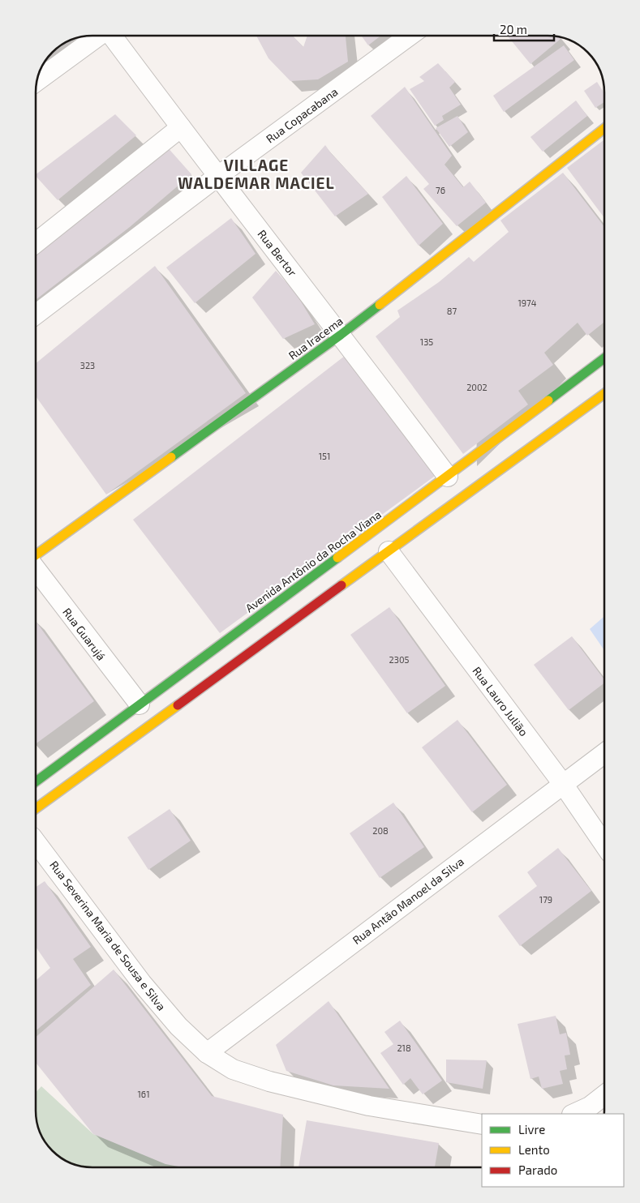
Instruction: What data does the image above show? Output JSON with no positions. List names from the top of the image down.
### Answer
{
  "streets": {
    "main road": ["Rua Iracema", "Avenida Antônio da Rocha Viana"],
    "street": [
      "Rua Copacabana",
      "Rua Bertor",
      "Rua Guarujá",
      "Rua Lauro Julião",
      "Rua Antão Manoel da Silva",
      "Rua Severina Maria de Sousa e Silva"
    ]
  },
  "crossings": [
    ["Rua Copacabana", "Rua Bertor"],
    ["Rua Bertor", "Rua Iracema"],
    ["Rua Bertor", "Avenida Antônio da Rocha Viana"],
    ["Avenida Antônio da Rocha Viana", "Rua Guarujá"],
    ["Rua Lauro Julião", "Rua Antão Manoel da Silva"],
    ["Rua Antão Manoel da Silva", "Rua Severina Maria de Sousa e Silva"]
  ],
  "districts": ["VILLAGE WALDEMAR MACIEL"],
  "house_numbers": [
    "76",
    "1974",
    "87",
    "135",
    "323",
    "2002",
    "151",
    "2305",
    "208",
    "179",
    "218",
    "161"
  ],
  "legend": ["Livre", "Lento", "Parado"],
  "scale_bar": "20 m"
}
